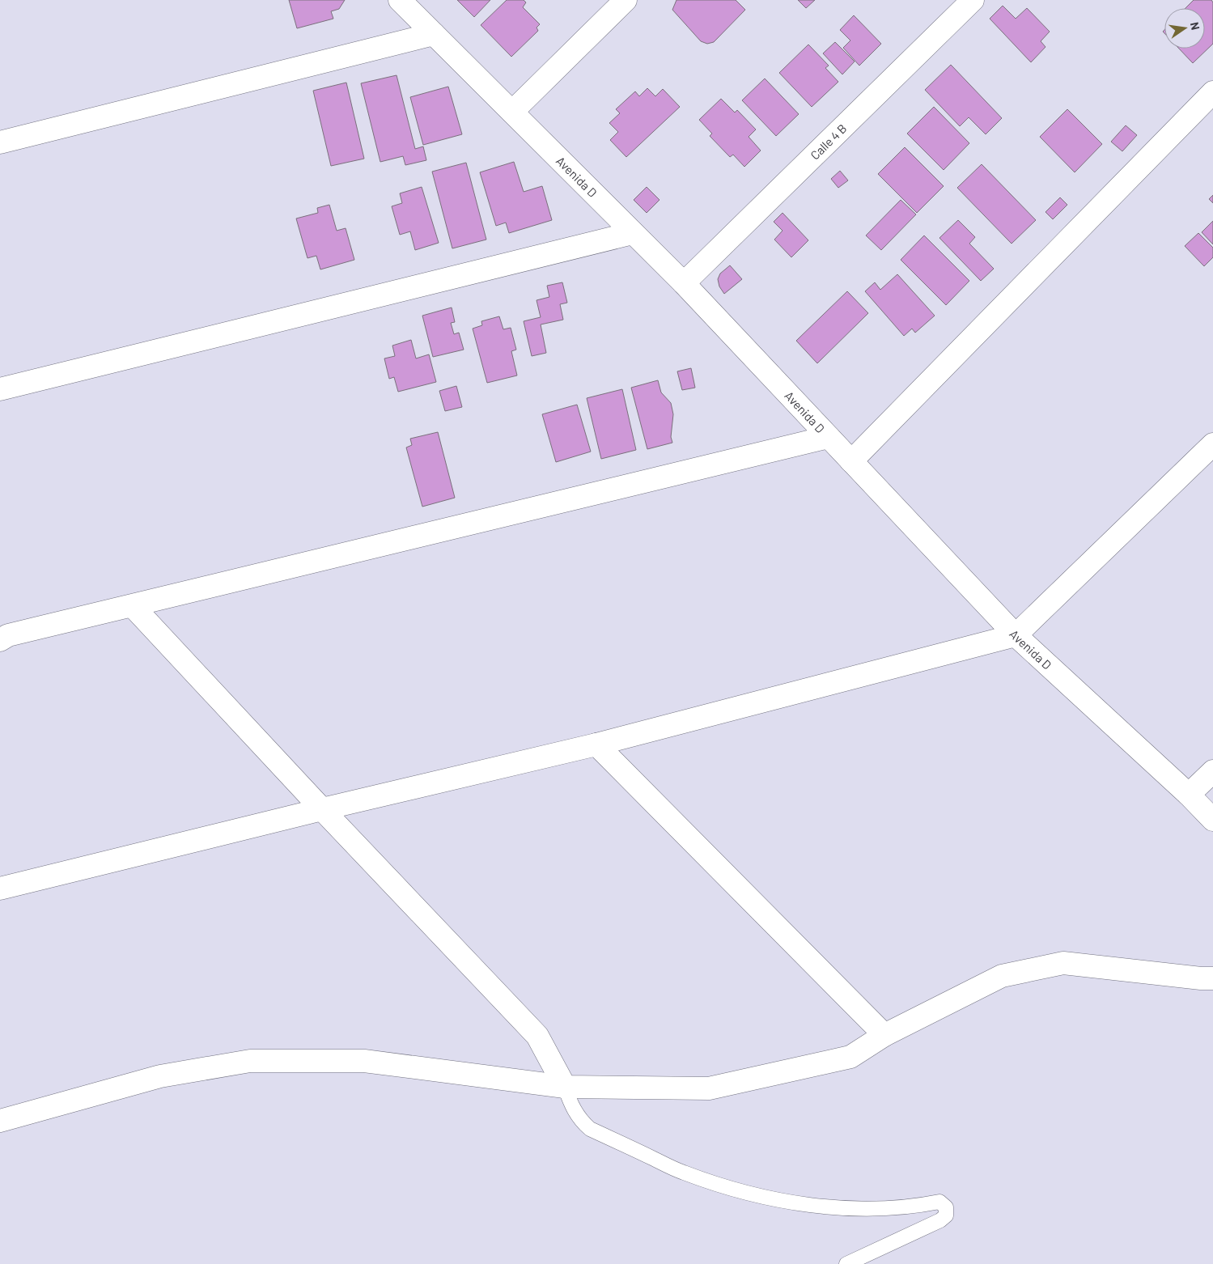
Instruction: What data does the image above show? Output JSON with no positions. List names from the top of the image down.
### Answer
{
  "streets": {
    "street": ["Calle 4 B", "Avenida D"]
  },
  "crossings": [
    ["Calle 4 B", "Avenida D"]
  ],
  "north": "right"
}
